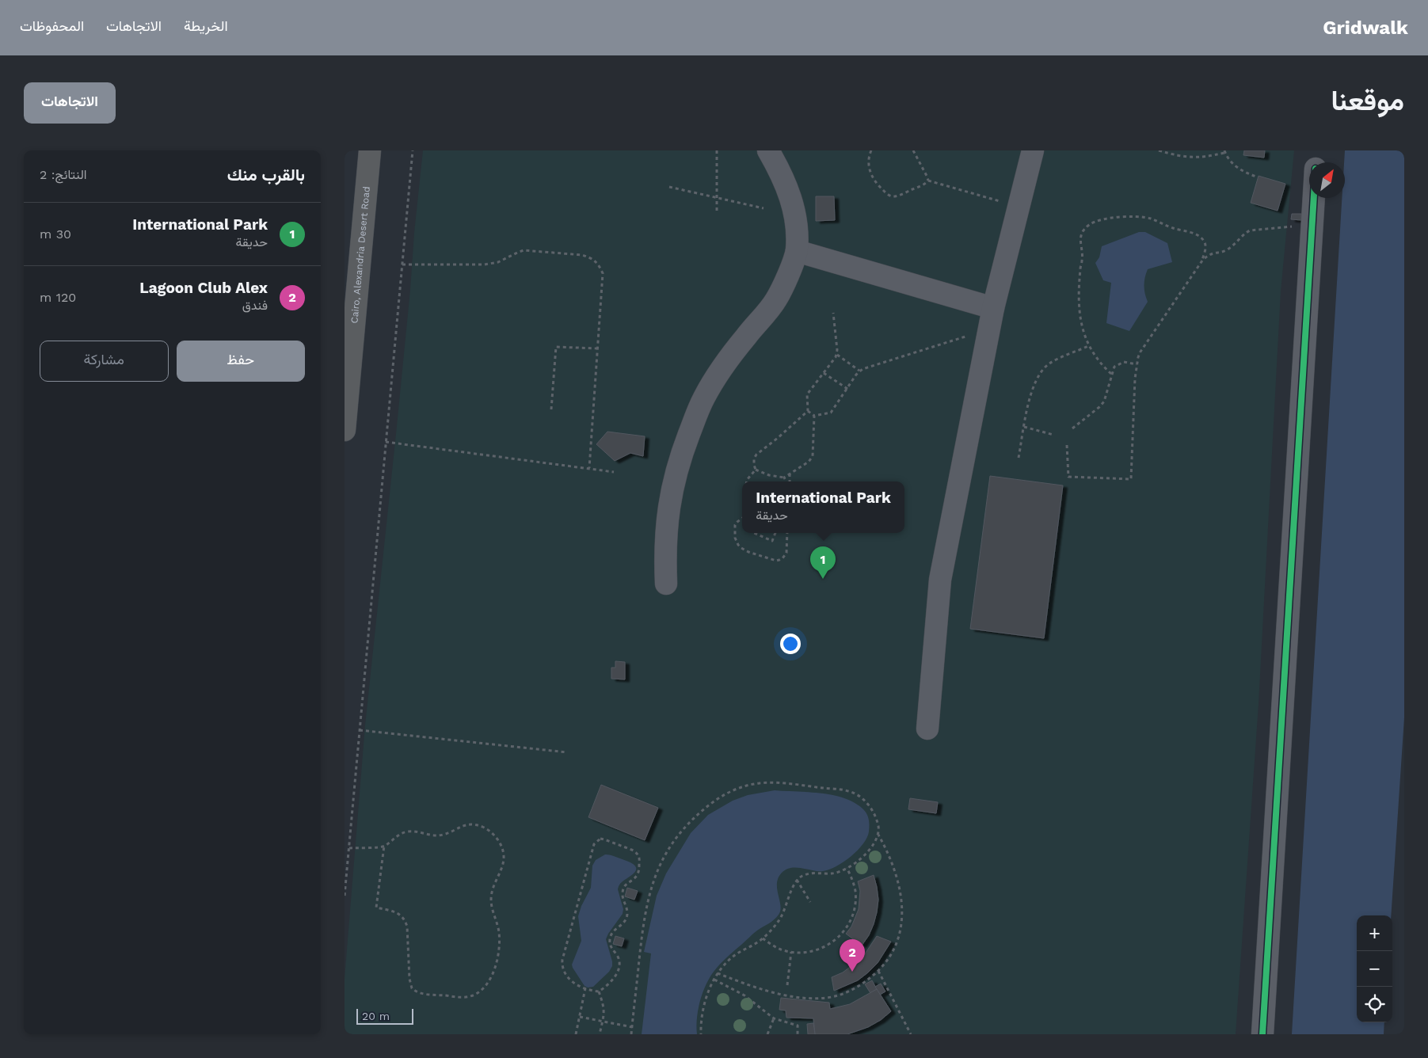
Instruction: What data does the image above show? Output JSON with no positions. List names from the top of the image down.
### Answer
{
  "streets": {
    "highway": ["Cairo, Alexandria Desert Road"]
  },
  "scale_bar": "20 m",
  "north": "top right",
  "page": {
    "header": "Gridwalk",
    "nav": ["الخريطة", "الاتجاهات", "المحفوظات"],
    "title": "موقعنا",
    "buttons": [
      "الاتجاهات",
      ["حفظ", "مشاركة"]
    ],
    "heading": ["بالقرب منك", "النتائج: 2"],
    "list": [
      {
        "mark": "1",
        "name": "International Park",
        "note": "حديقة",
        "value": "30 m"
      },
      {
        "mark": "2",
        "name": "Lagoon Club Alex",
        "note": "فندق",
        "value": "120 m"
      }
    ],
    "popup": ["International Park", "حديقة"],
    "pins": ["1", "2"],
    "map_buttons": ["+", "−"],
    "scale": "20 m"
  }
}
